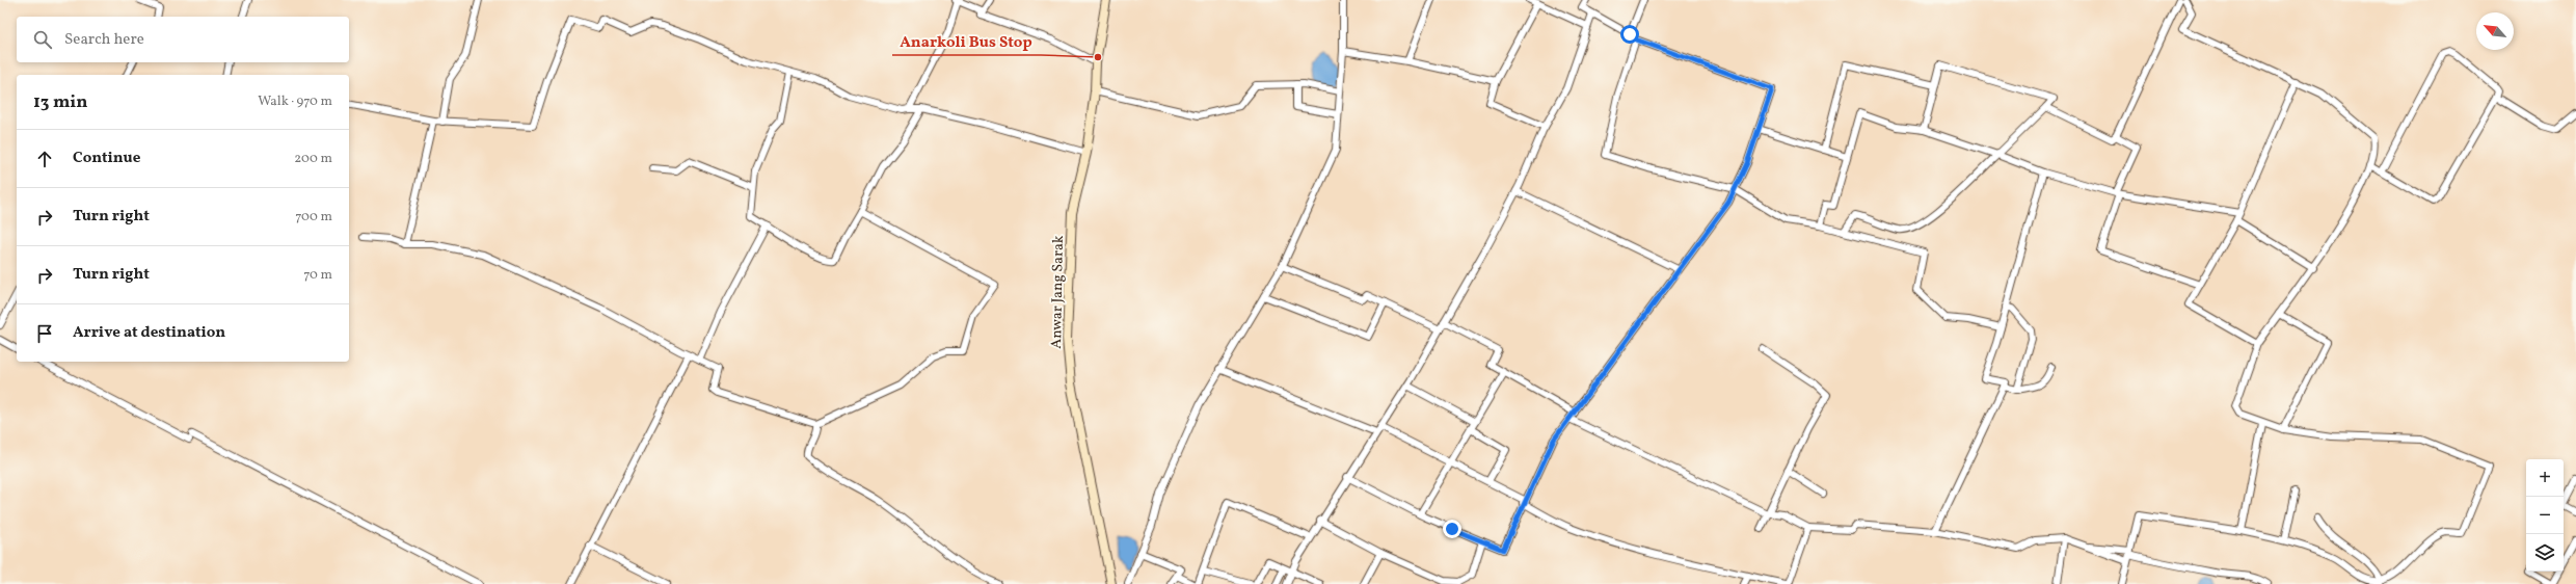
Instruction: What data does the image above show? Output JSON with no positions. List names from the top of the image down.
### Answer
{
  "streets": {
    "main road": ["Anwar Jang Sarak"]
  },
  "places": ["Anarkoli Bus Stop"],
  "north": "top left",
  "page": {
    "search": "Search here",
    "heading": ["13 min", "Walk · 970 m"],
    "list": [
      ["Continue", "200 m"],
      ["Turn right", "700 m"],
      ["Turn right", "70 m"],
      "Arrive at destination"
    ],
    "map_buttons": ["+", "−"]
  }
}
